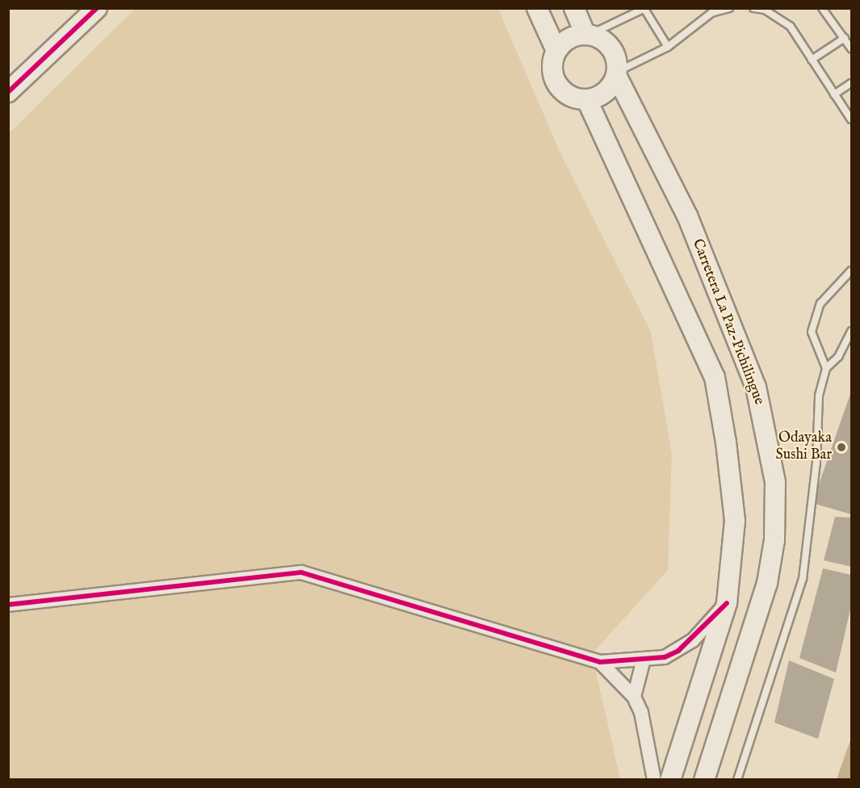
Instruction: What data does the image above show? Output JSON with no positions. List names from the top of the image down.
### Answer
{
  "streets": {
    "main road": ["Carretera La Paz-Pichilingue"]
  },
  "places": ["Odayaka Sushi Bar"]
}
